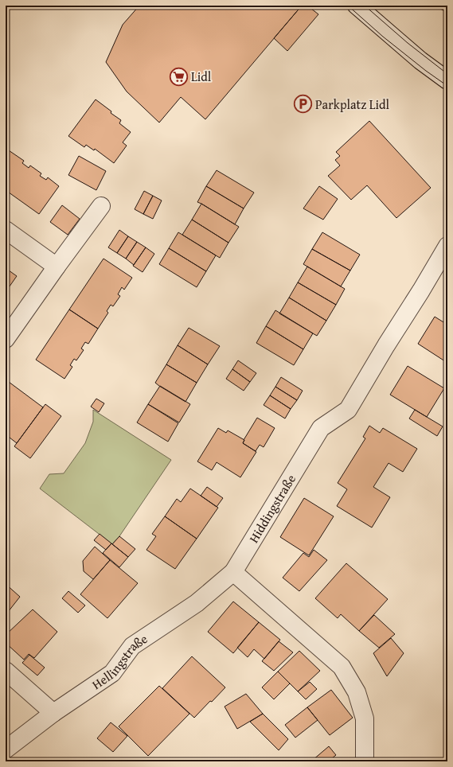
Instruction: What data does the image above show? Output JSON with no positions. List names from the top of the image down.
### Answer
{
  "streets": {
    "street": ["Hiddingstraße", "Hellingstraße"]
  },
  "crossings": [
    ["Hiddingstraße", "Hellingstraße"]
  ],
  "places": {
    "supermarket": ["Lidl"],
    "parking": ["Parkplatz Lidl"]
  }
}
